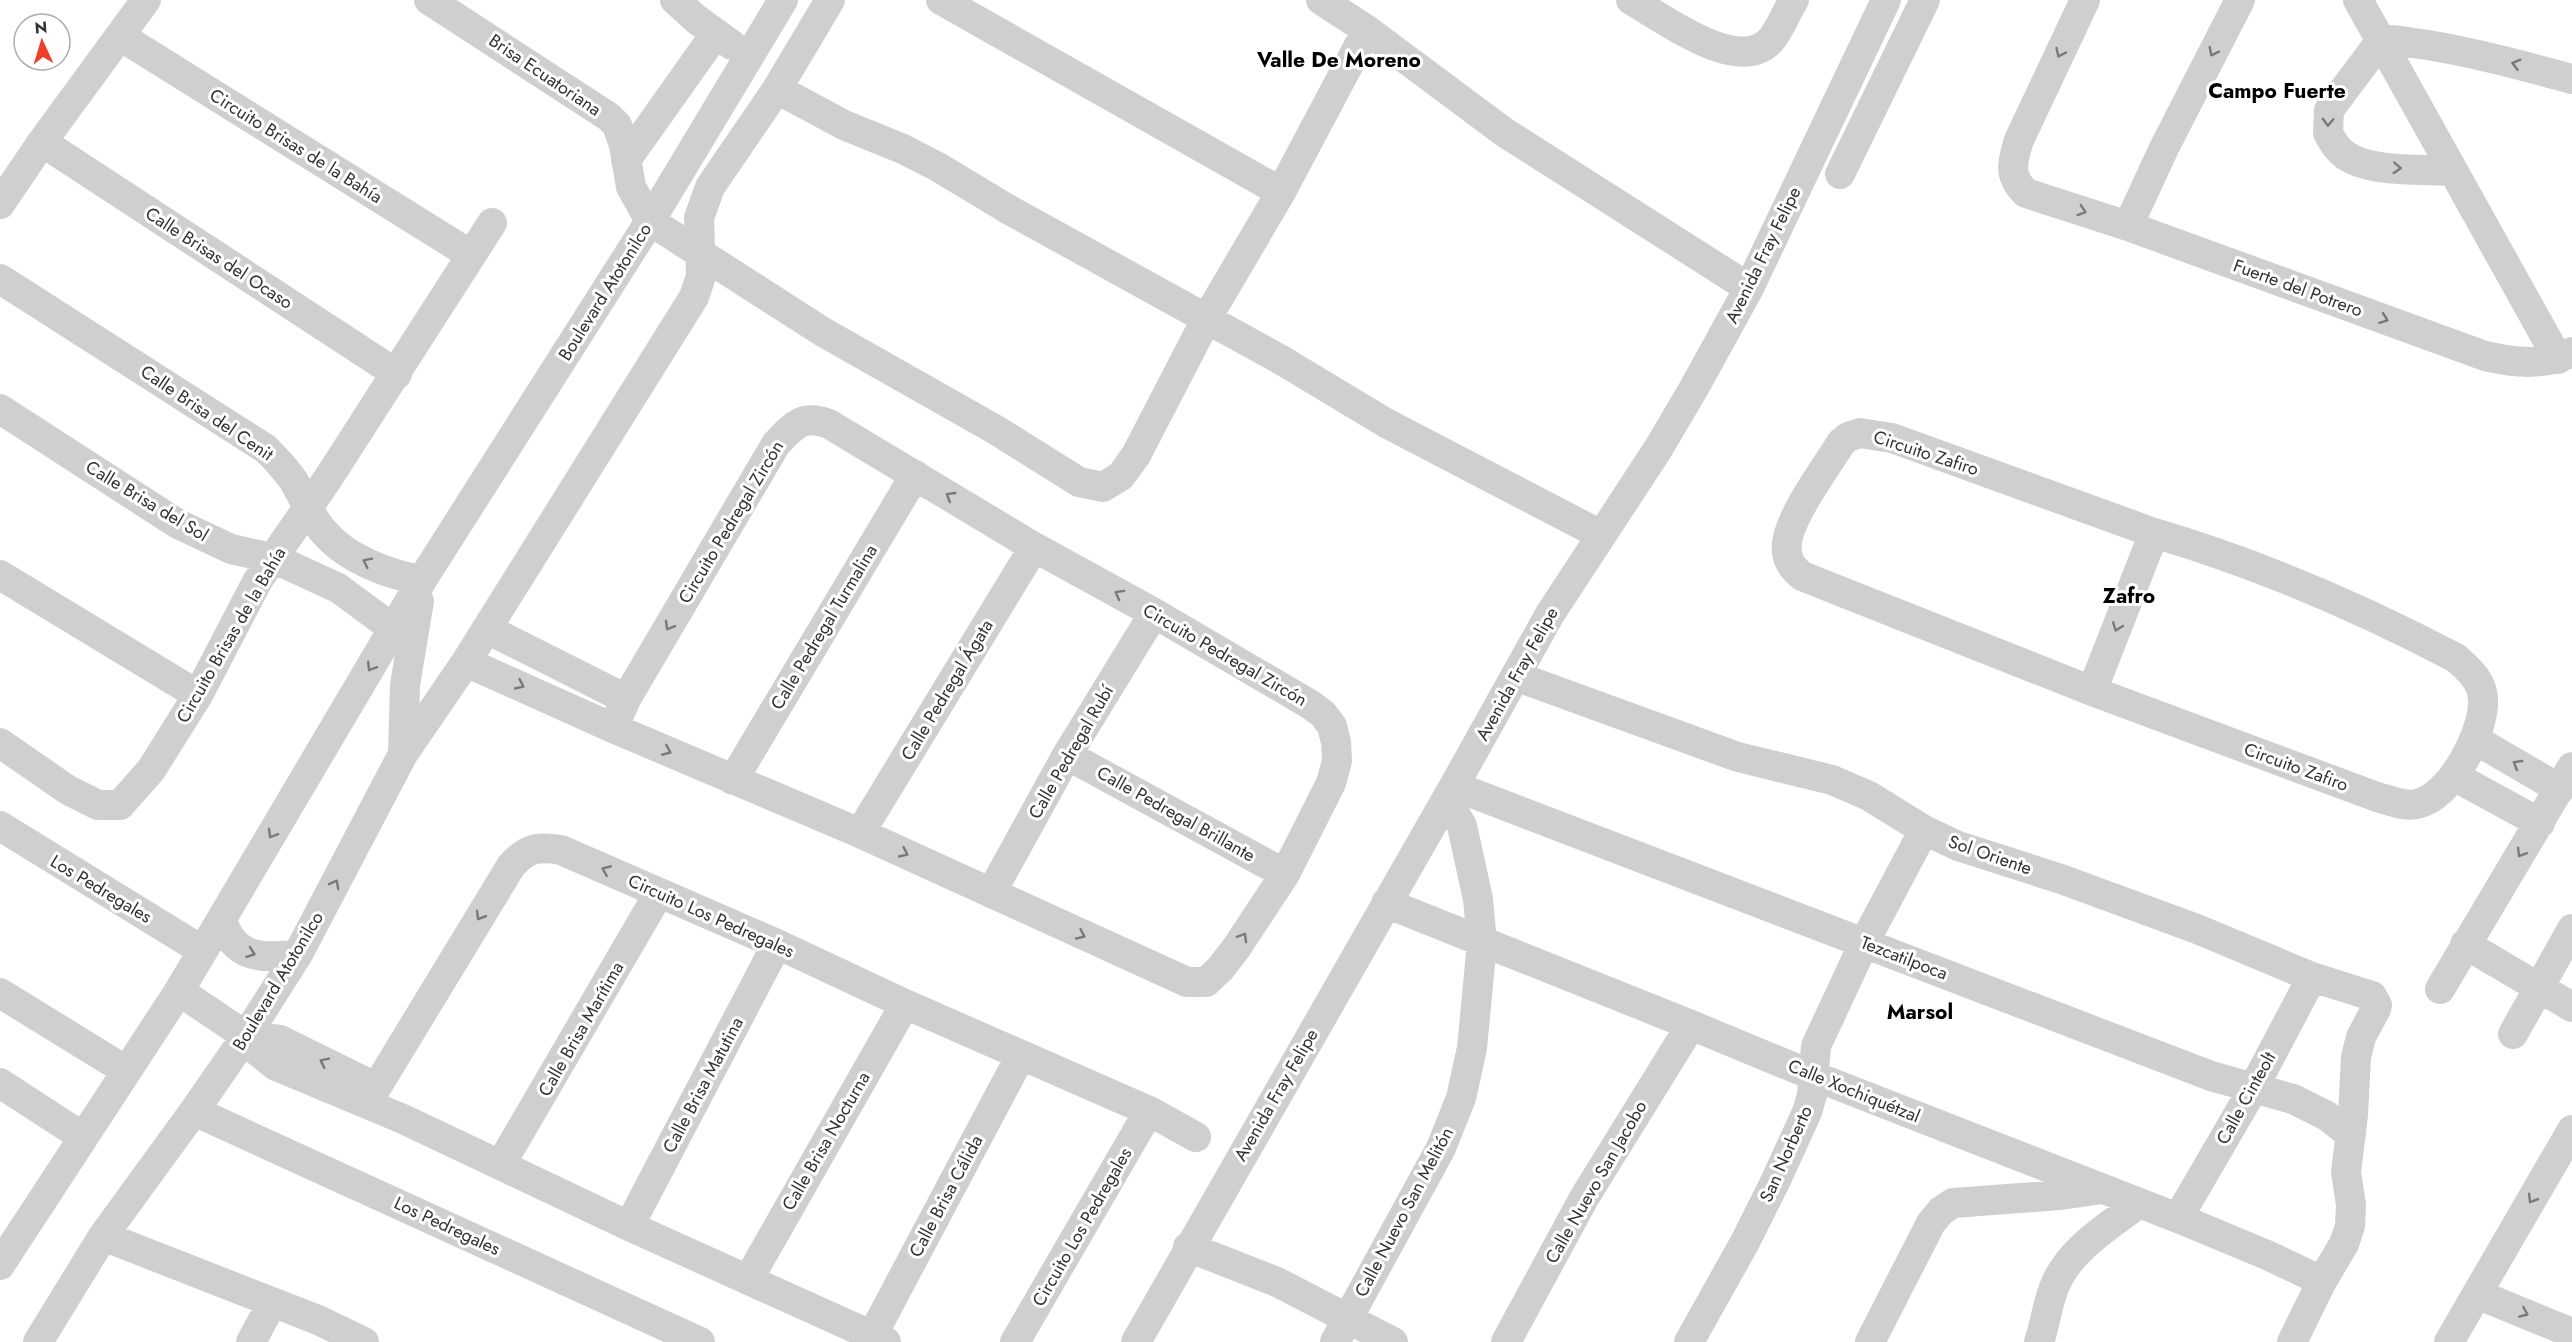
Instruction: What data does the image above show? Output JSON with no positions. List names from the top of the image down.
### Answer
{
  "streets": {
    "street": [
      "Brisa Ecuatoriana",
      "Circuito Brisas de la Bahía",
      "Avenida Fray Felipe",
      "Calle Brisas del Ocaso",
      "Fuerte del Potrero",
      "Boulevard Atotonilco",
      "Calle Brisa del Cenit",
      "Circuito Zafiro",
      "Calle Brisa del Sol",
      "Circuito Pedregal Zircón",
      "Calle Pedregal Turmalina",
      "Calle Pedregal Ágata",
      "Calle Pedregal Rubí",
      "Calle Pedregal Brillante",
      "Sol Oriente",
      "Los Pedregales",
      "Circuito Los Pedregales",
      "Tezcatilpoca",
      "Calle Brisa Marítima",
      "Calle Brisa Matutina",
      "Calle Xochiquétzal",
      "Calle Cinteolt",
      "Calle Brisa Nocturna",
      "San Norberto",
      "Calle Nuevo San Jacobo",
      "Calle Brisa Cálida",
      "Calle Nuevo San Melitón"
    ]
  },
  "crossings": [
    ["Brisa Ecuatoriana", "Boulevard Atotonilco"],
    ["Circuito Brisas de la Bahía", "Calle Brisas del Ocaso"],
    ["Circuito Brisas de la Bahía", "Calle Brisa del Cenit"],
    ["Circuito Brisas de la Bahía", "Calle Brisa del Sol"],
    ["Avenida Fray Felipe", "Sol Oriente"],
    ["Avenida Fray Felipe", "Tezcatilpoca"],
    ["Avenida Fray Felipe", "Calle Xochiquétzal"],
    ["Avenida Fray Felipe", "Calle Nuevo San Melitón"],
    ["Boulevard Atotonilco", "Calle Brisa del Cenit"],
    ["Boulevard Atotonilco", "Calle Brisa del Sol"],
    ["Boulevard Atotonilco", "Los Pedregales"],
    ["Circuito Pedregal Zircón", "Calle Pedregal Turmalina"],
    ["Circuito Pedregal Zircón", "Calle Pedregal Ágata"],
    ["Circuito Pedregal Zircón", "Calle Pedregal Rubí"],
    ["Circuito Pedregal Zircón", "Calle Pedregal Brillante"],
    ["Calle Pedregal Rubí", "Calle Pedregal Brillante"],
    ["Sol Oriente", "Tezcatilpoca"],
    ["Sol Oriente", "Calle Cinteolt"],
    ["Sol Oriente", "San Norberto"],
    ["Circuito Los Pedregales", "Calle Brisa Marítima"],
    ["Circuito Los Pedregales", "Calle Brisa Matutina"],
    ["Circuito Los Pedregales", "Calle Brisa Nocturna"],
    ["Circuito Los Pedregales", "Calle Brisa Cálida"],
    ["Tezcatilpoca", "Calle Cinteolt"],
    ["Tezcatilpoca", "San Norberto"],
    ["Tezcatilpoca", "Calle Nuevo San Melitón"],
    ["Calle Xochiquétzal", "Calle Cinteolt"],
    ["Calle Xochiquétzal", "San Norberto"],
    ["Calle Xochiquétzal", "Calle Nuevo San Jacobo"],
    ["Calle Xochiquétzal", "Calle Nuevo San Melitón"]
  ],
  "districts": [
    "Valle De Moreno",
    "Campo Fuerte",
    "Zafro",
    "Marsol"
  ],
  "north": "top"
}
